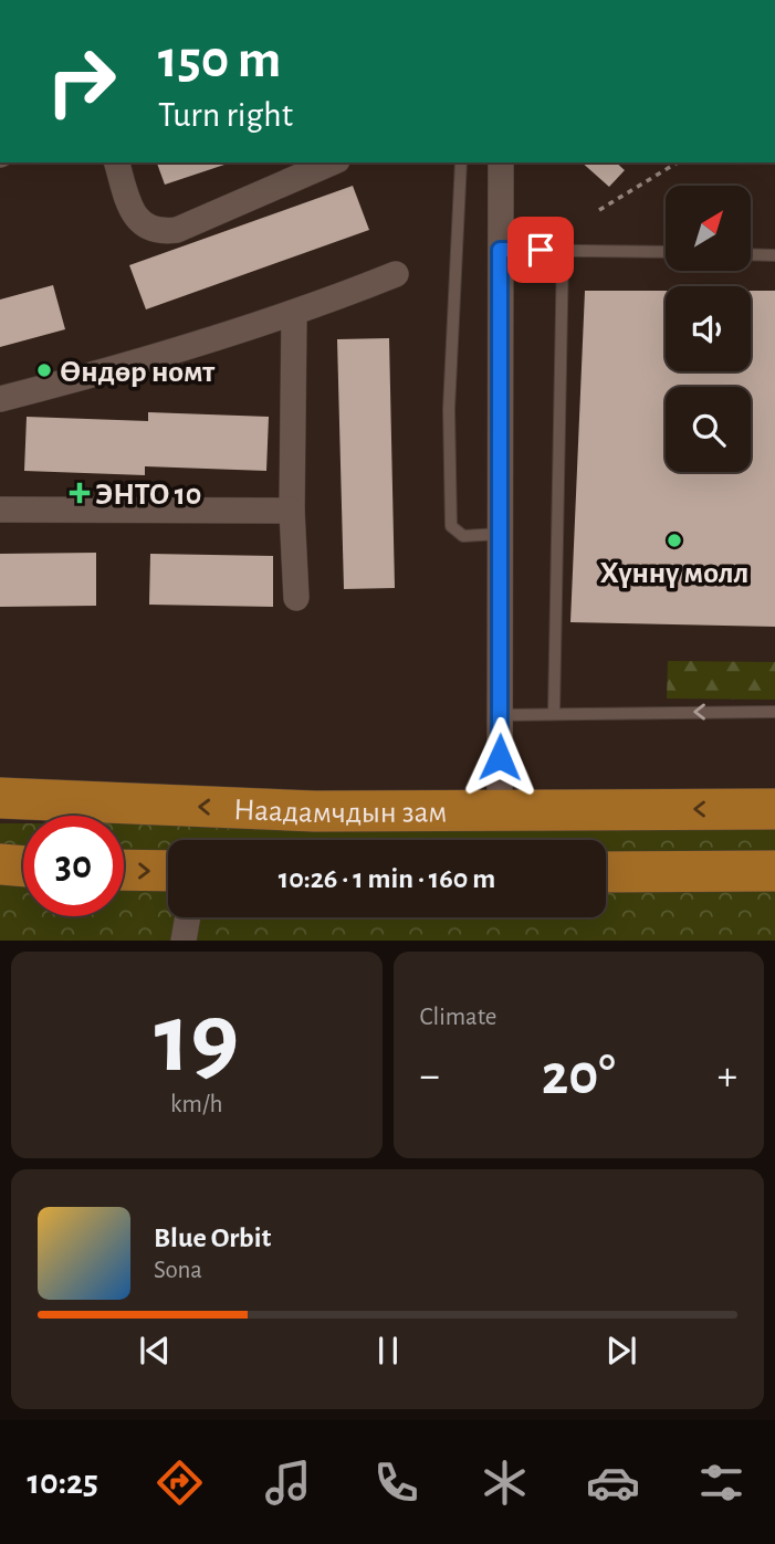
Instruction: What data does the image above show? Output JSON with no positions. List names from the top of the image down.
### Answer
{
  "streets": {
    "highway": ["Наадамчдын зам"]
  },
  "places": {
    "other": ["Өндөр номт", "Хүннү молл"],
    "health": ["ЭНТО 10"]
  },
  "north": "top right",
  "page": {
    "turn": ["150 m", "Turn right"],
    "limit": "30",
    "trip": "10:26 · 1 min · 160 m",
    "tile": [
      ["19", "km/h"],
      "Climate"
    ],
    "heat": ["−", "20°", "+"],
    "song": ["Blue Orbit", "Sona"],
    "tabs": "10:25"
  }
}
